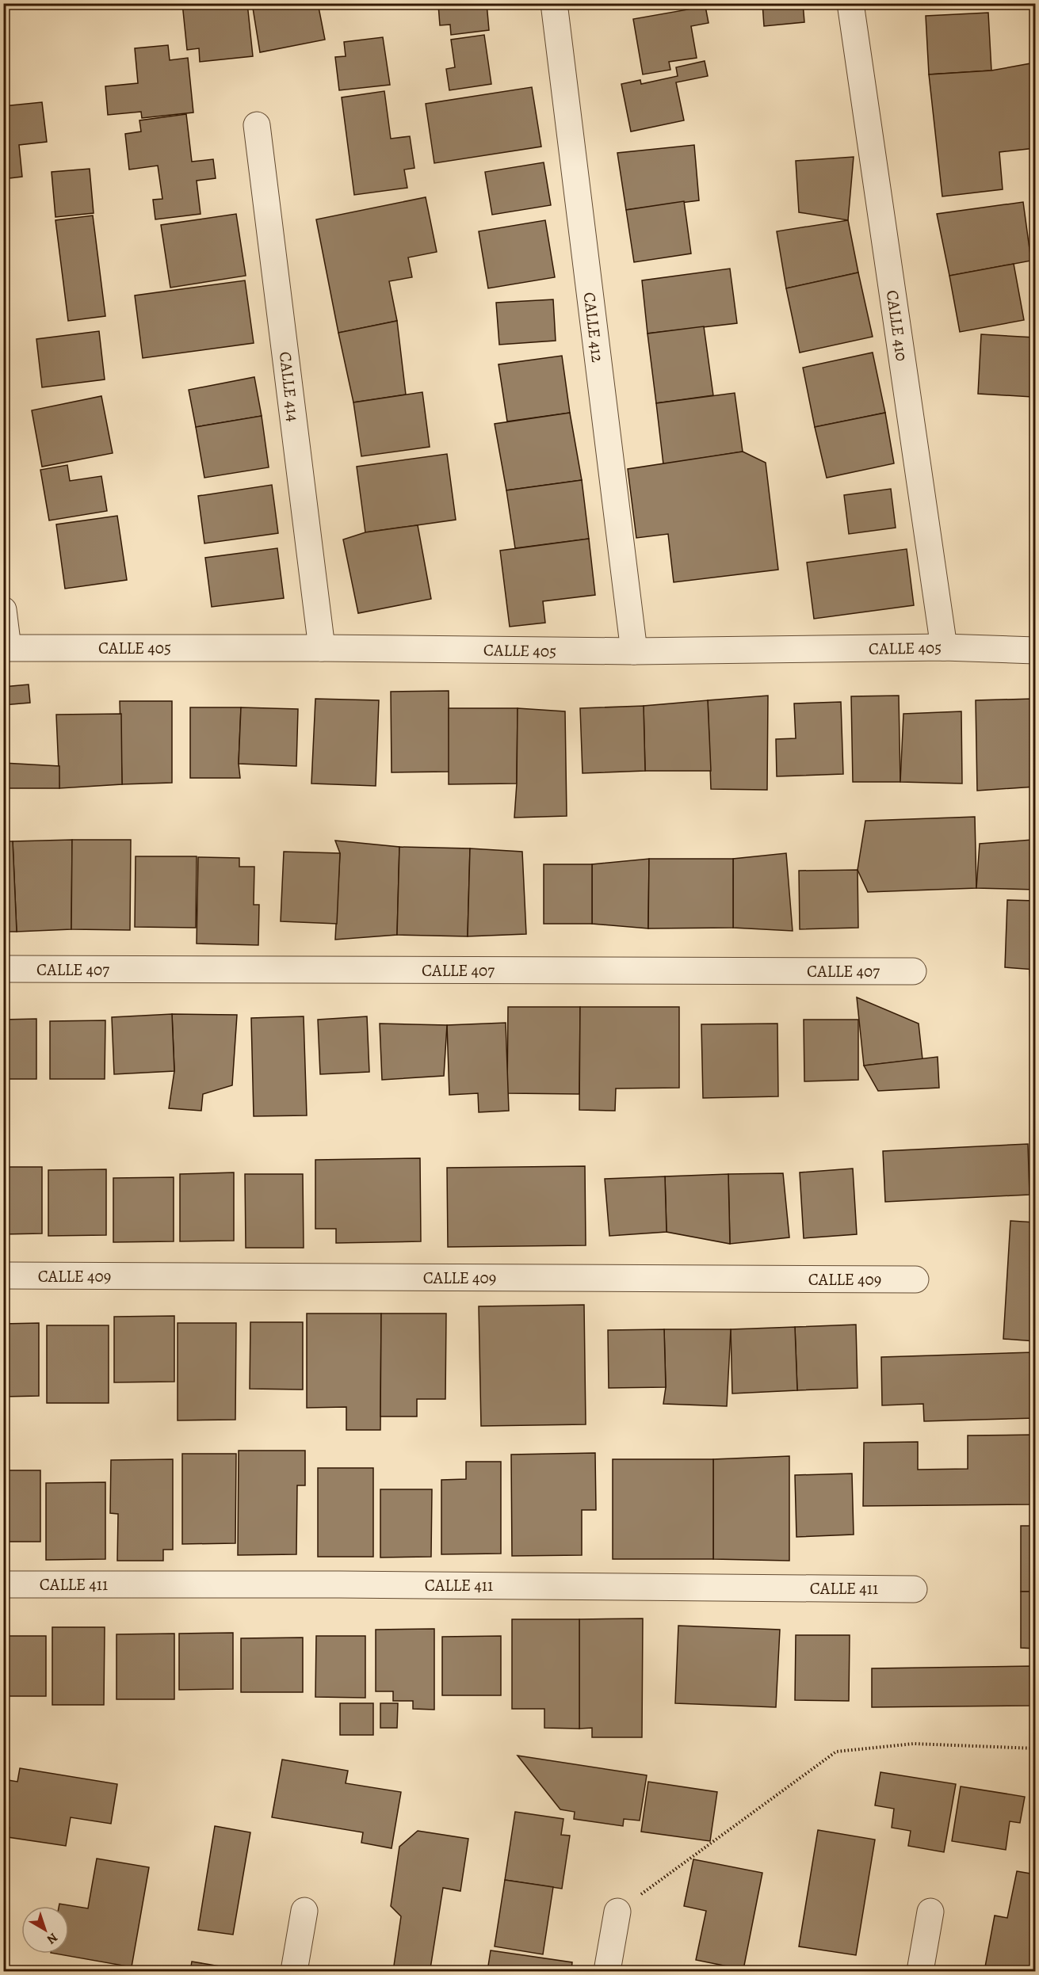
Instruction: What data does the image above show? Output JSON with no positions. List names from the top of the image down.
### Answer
{
  "streets": {
    "street": [
      "CALLE 410",
      "CALLE 412",
      "CALLE 414",
      "CALLE 405",
      "CALLE 407",
      "CALLE 409",
      "CALLE 411"
    ]
  },
  "crossings": [
    ["CALLE 410", "CALLE 405"],
    ["CALLE 412", "CALLE 405"],
    ["CALLE 414", "CALLE 405"]
  ],
  "north": "bottom right"
}
